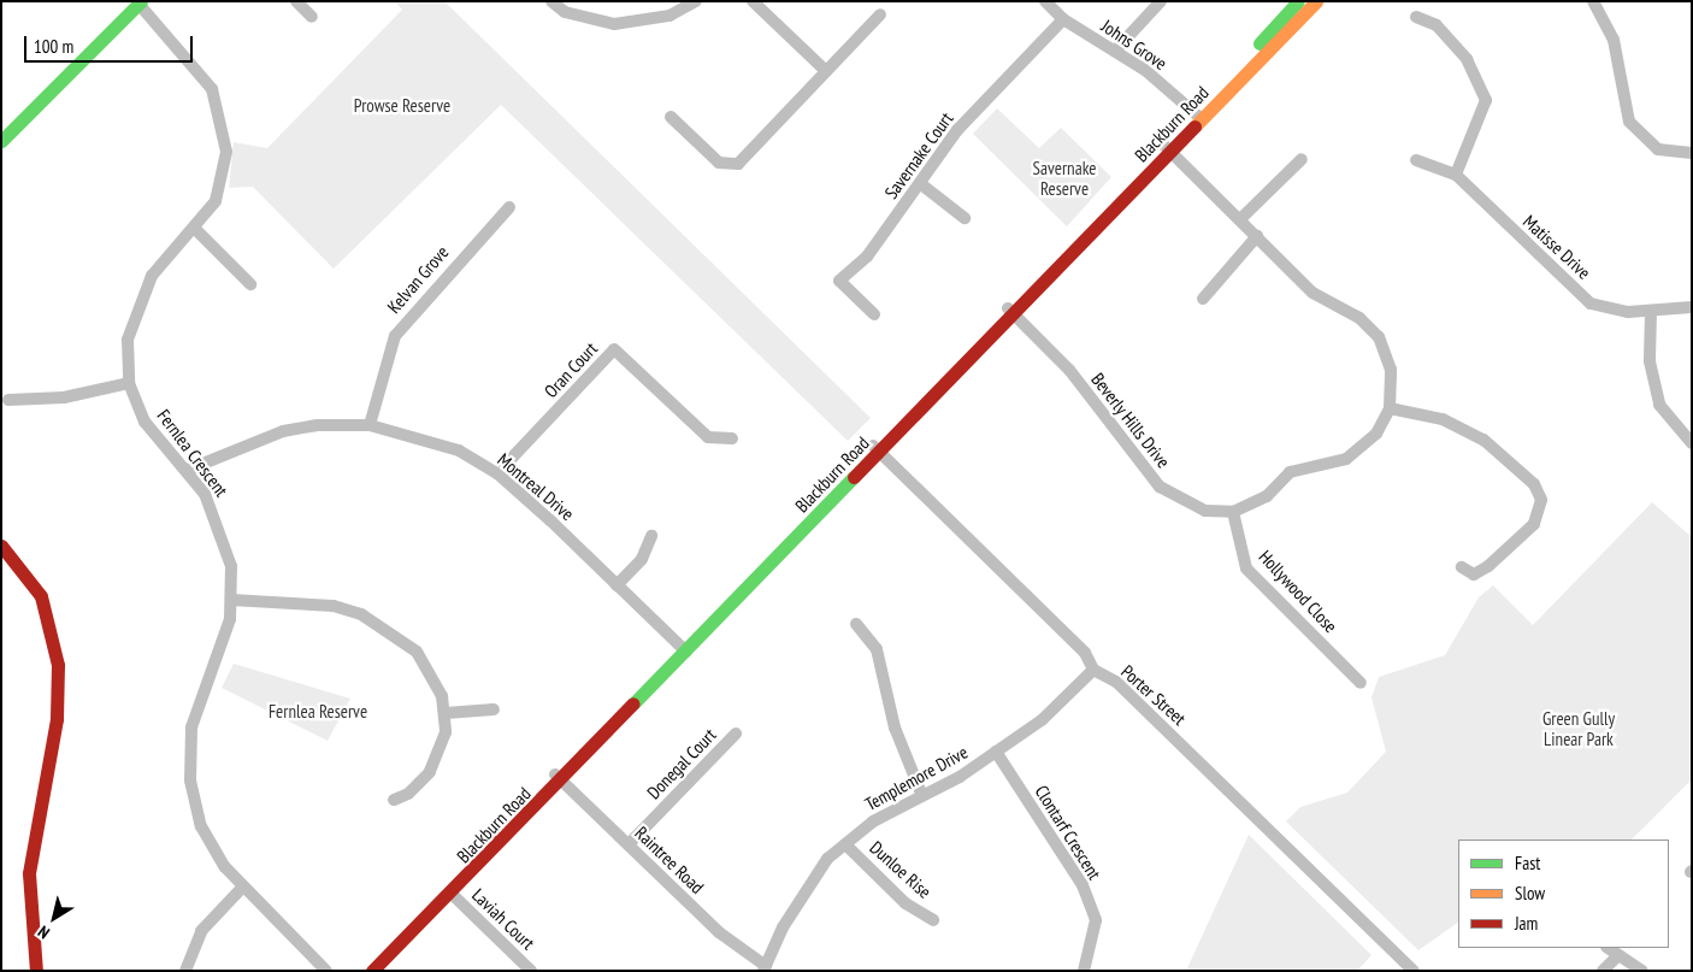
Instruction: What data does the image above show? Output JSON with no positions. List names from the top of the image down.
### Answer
{
  "streets": {
    "main road": ["Blackburn Road"],
    "street": [
      "Johns Grove",
      "Savernake Court",
      "Matisse Drive",
      "Kelvan Grove",
      "Oran Court",
      "Beverly Hills Drive",
      "Fernlea Crescent",
      "Montreal Drive",
      "Hollywood Close",
      "Porter Street",
      "Donegal Court",
      "Templemore Drive",
      "Clontarf Crescent",
      "Raintree Road",
      "Dunloe Rise",
      "Laviah Court"
    ]
  },
  "crossings": [
    ["Johns Grove", "Blackburn Road"],
    ["Johns Grove", "Savernake Court"],
    ["Blackburn Road", "Beverly Hills Drive"],
    ["Blackburn Road", "Montreal Drive"],
    ["Blackburn Road", "Porter Street"],
    ["Blackburn Road", "Raintree Road"],
    ["Blackburn Road", "Laviah Court"],
    ["Kelvan Grove", "Montreal Drive"],
    ["Oran Court", "Montreal Drive"],
    ["Beverly Hills Drive", "Hollywood Close"],
    ["Fernlea Crescent", "Montreal Drive"],
    ["Porter Street", "Templemore Drive"],
    ["Donegal Court", "Raintree Road"],
    ["Templemore Drive", "Clontarf Crescent"],
    ["Templemore Drive", "Raintree Road"],
    ["Templemore Drive", "Dunloe Rise"]
  ],
  "parks": [
    "Prowse Reserve",
    "Savernake Reserve",
    "Fernlea Reserve",
    "Green Gully Linear Park"
  ],
  "legend": ["Fast", "Slow", "Jam"],
  "scale_bar": "100 m",
  "north": "bottom left"
}
